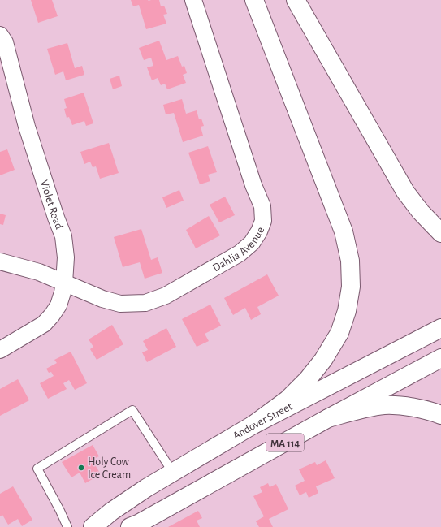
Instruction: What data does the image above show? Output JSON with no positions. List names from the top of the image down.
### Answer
{
  "streets": {
    "highway": ["Andover Street", "MA 114"],
    "street": ["Violet Road", "Dahlia Avenue"]
  },
  "crossings": [
    ["Violet Road", "Dahlia Avenue"]
  ],
  "places": ["Holy Cow Ice Cream"]
}
